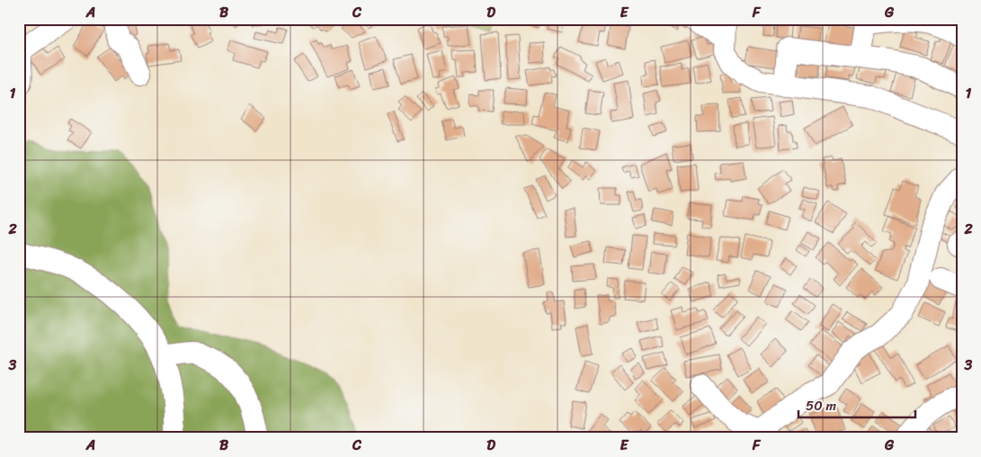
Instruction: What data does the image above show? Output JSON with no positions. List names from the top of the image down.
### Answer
{
  "scale_bar": "50 m",
  "grid": {
    "columns": [
      "A",
      "B",
      "C",
      "D",
      "E",
      "F",
      "G"
    ],
    "rows": ["1", "2", "3"]
  }
}
